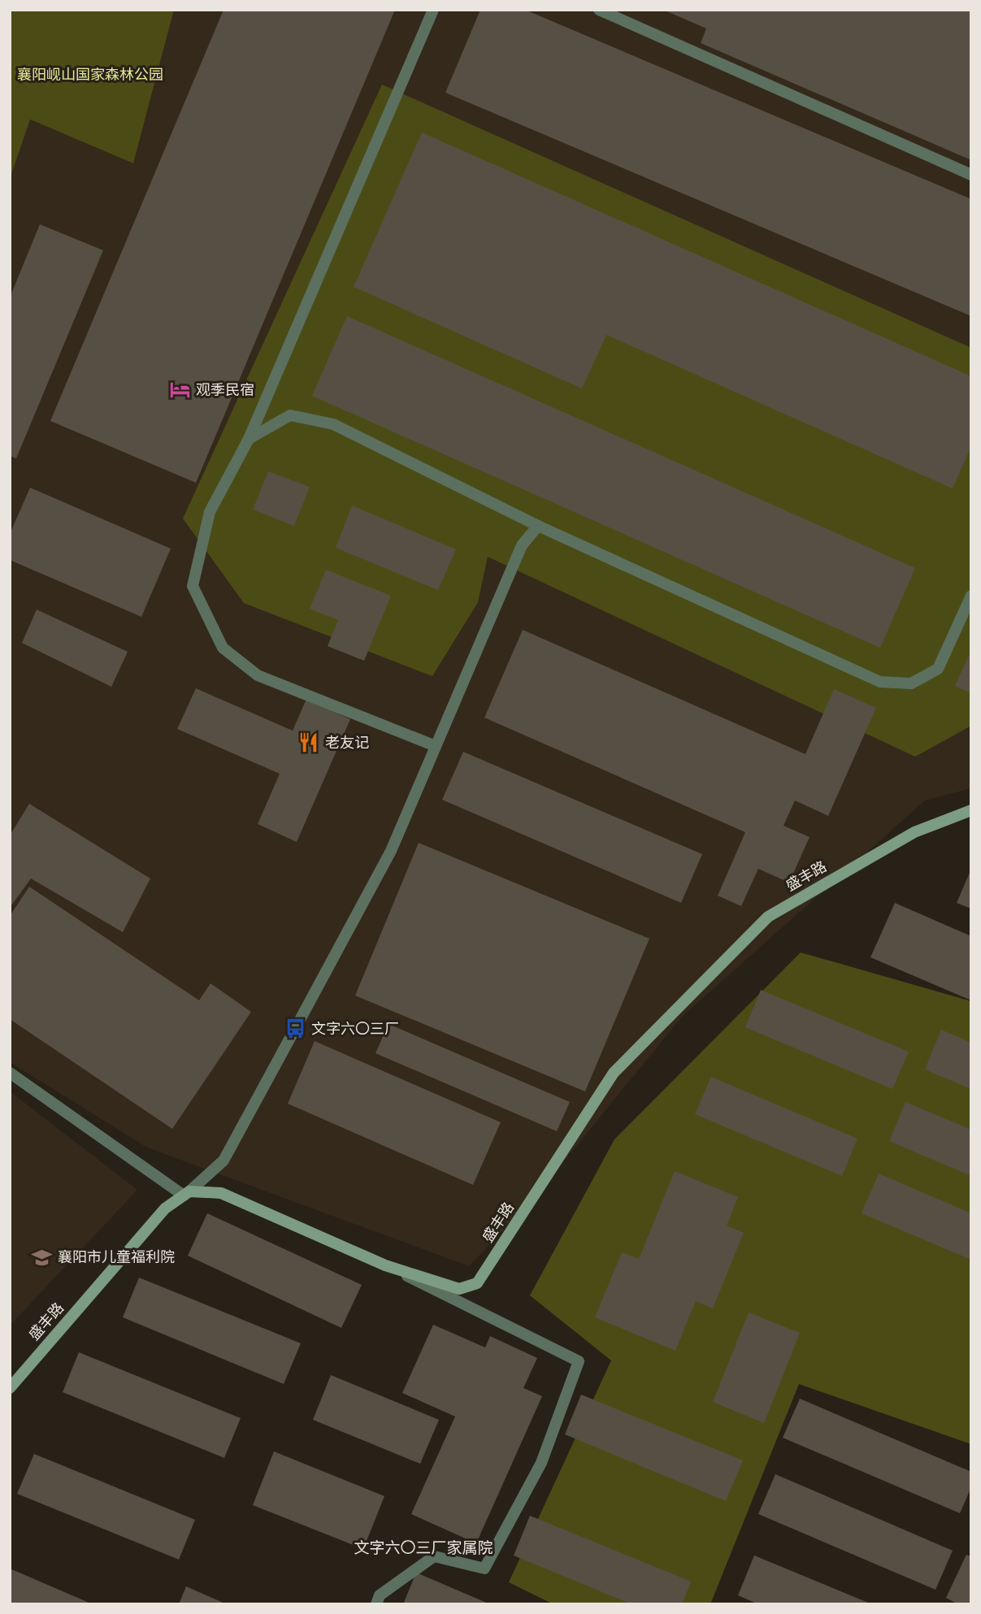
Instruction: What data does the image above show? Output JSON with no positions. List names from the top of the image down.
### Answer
{
  "streets": {
    "street": ["盛丰路"]
  },
  "districts": ["文字六〇三厂家属院"],
  "parks": ["襄阳岘山国家森林公园"],
  "places": {
    "hotel": ["观季民宿"],
    "restaurant": ["老友记"],
    "bus stop": ["文字六〇三厂"],
    "school or university": ["襄阳市儿童福利院"]
  }
}
